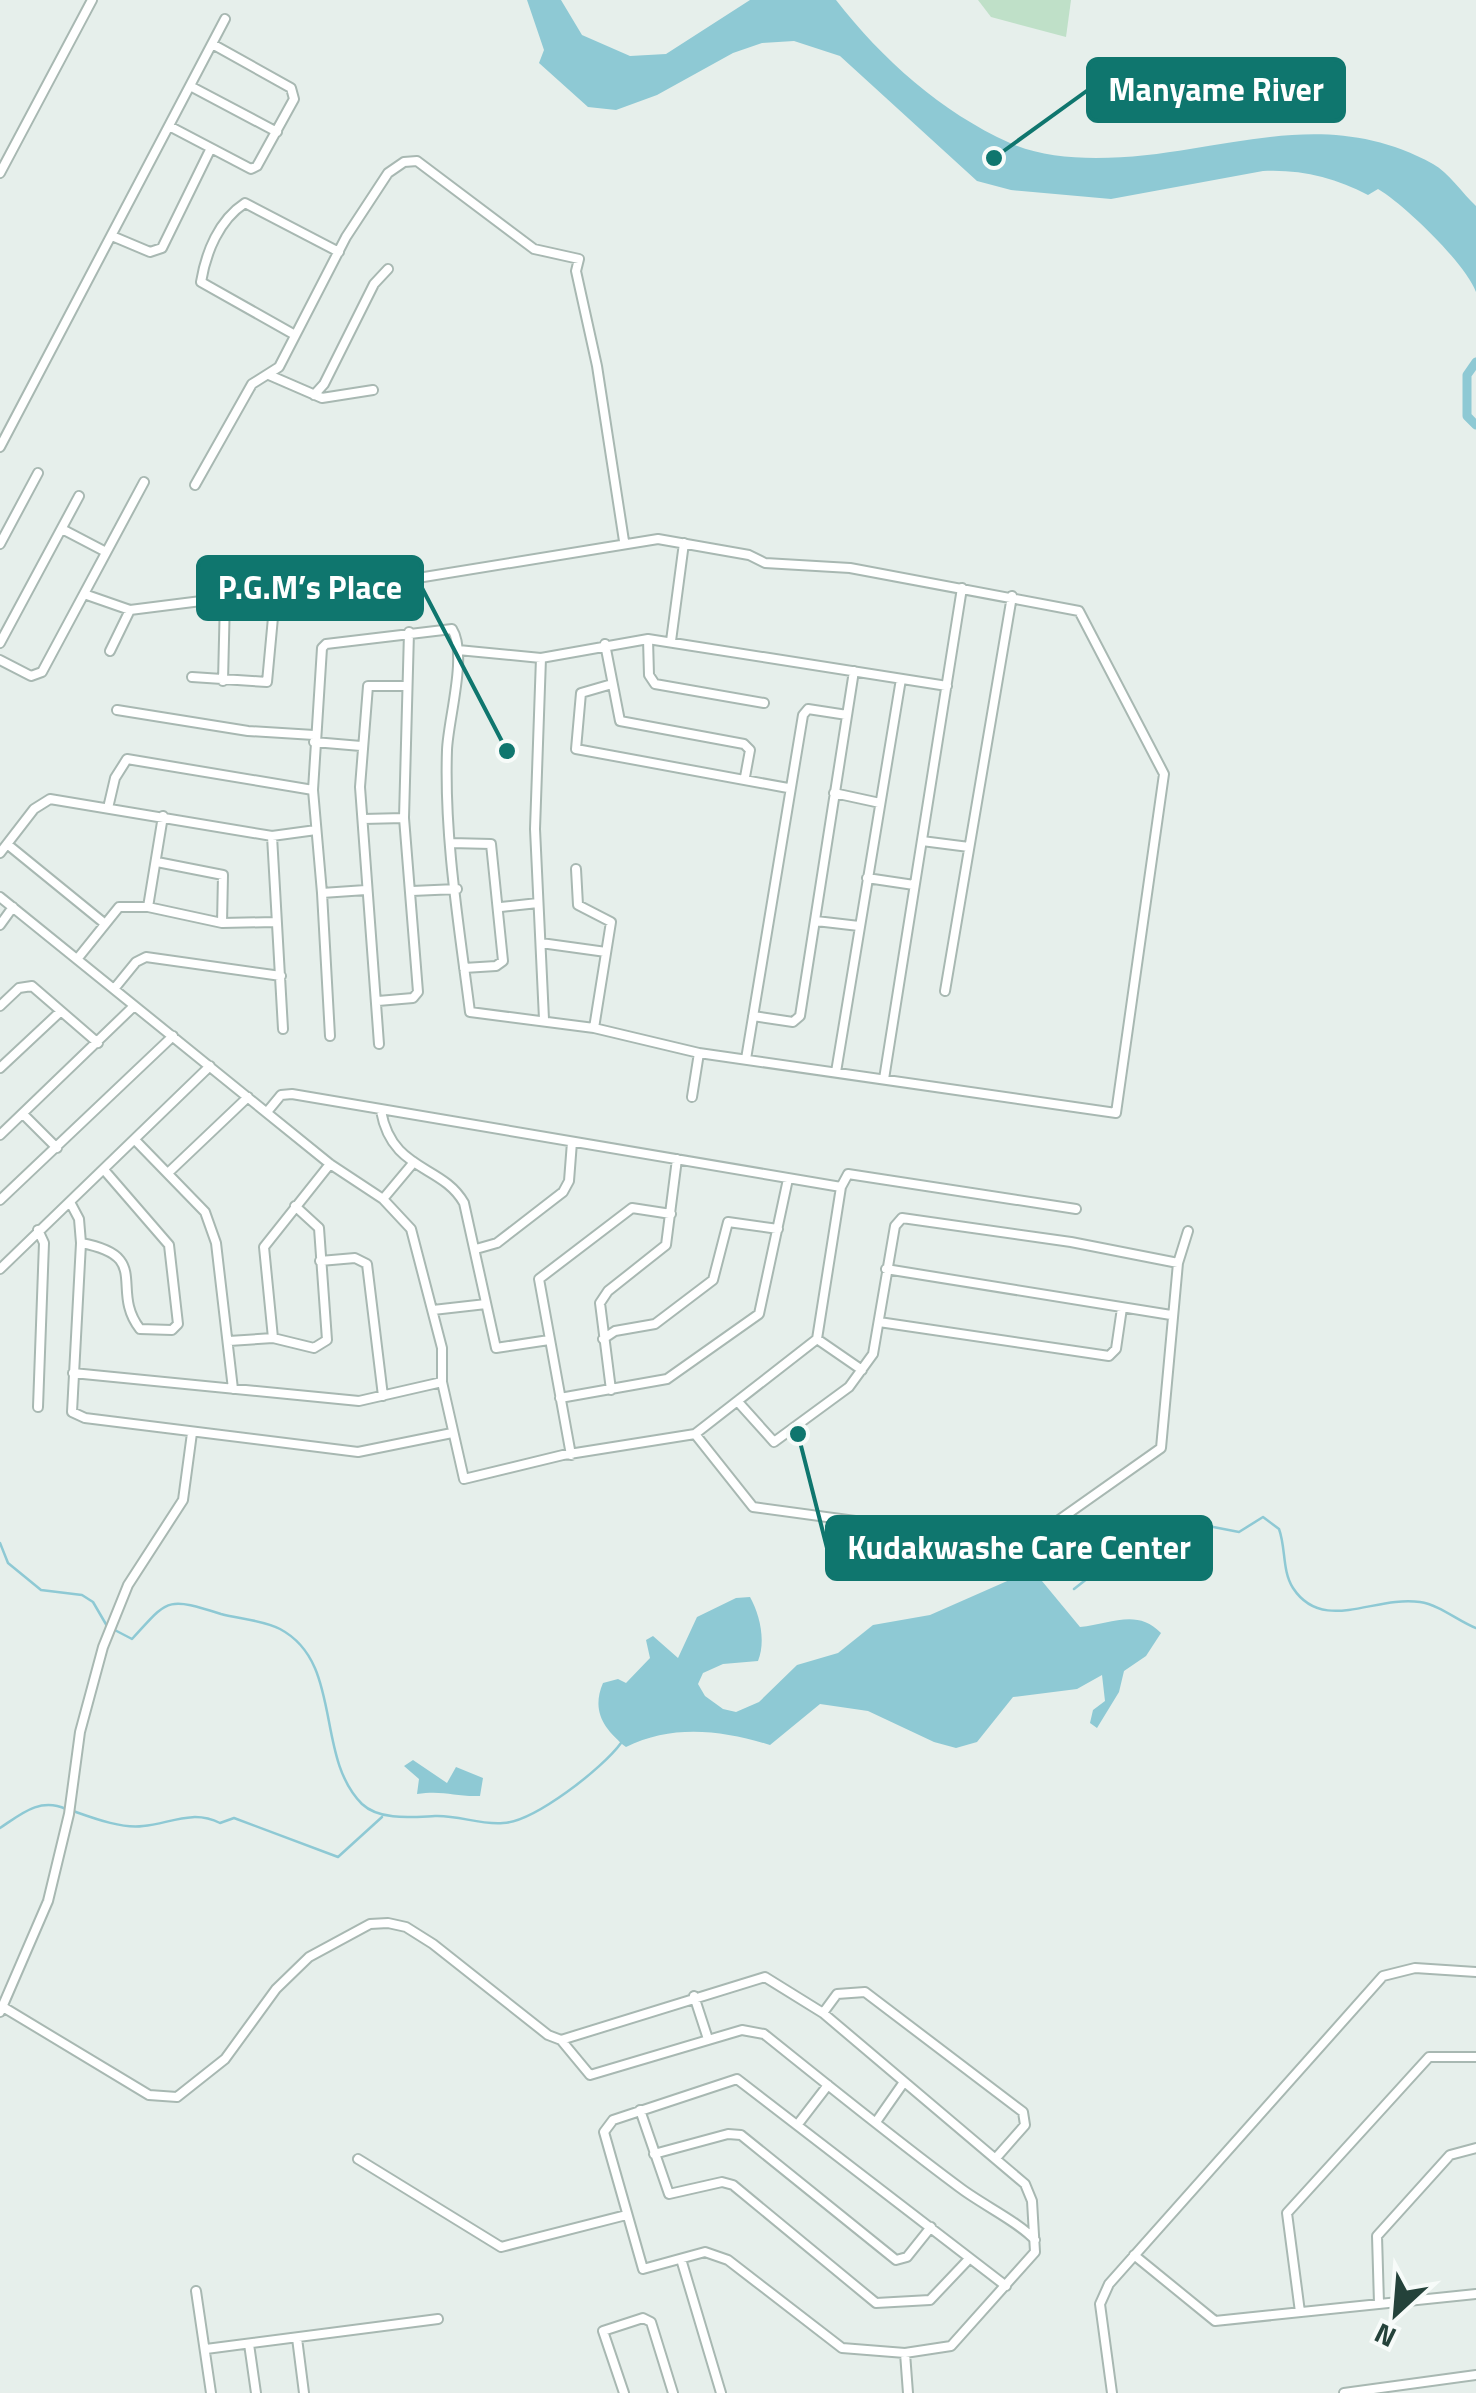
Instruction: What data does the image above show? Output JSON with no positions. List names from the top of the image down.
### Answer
{
  "places": ["Manyame River", "P.G.M’s Place", "Kudakwashe Care Center"],
  "north": "bottom left"
}
